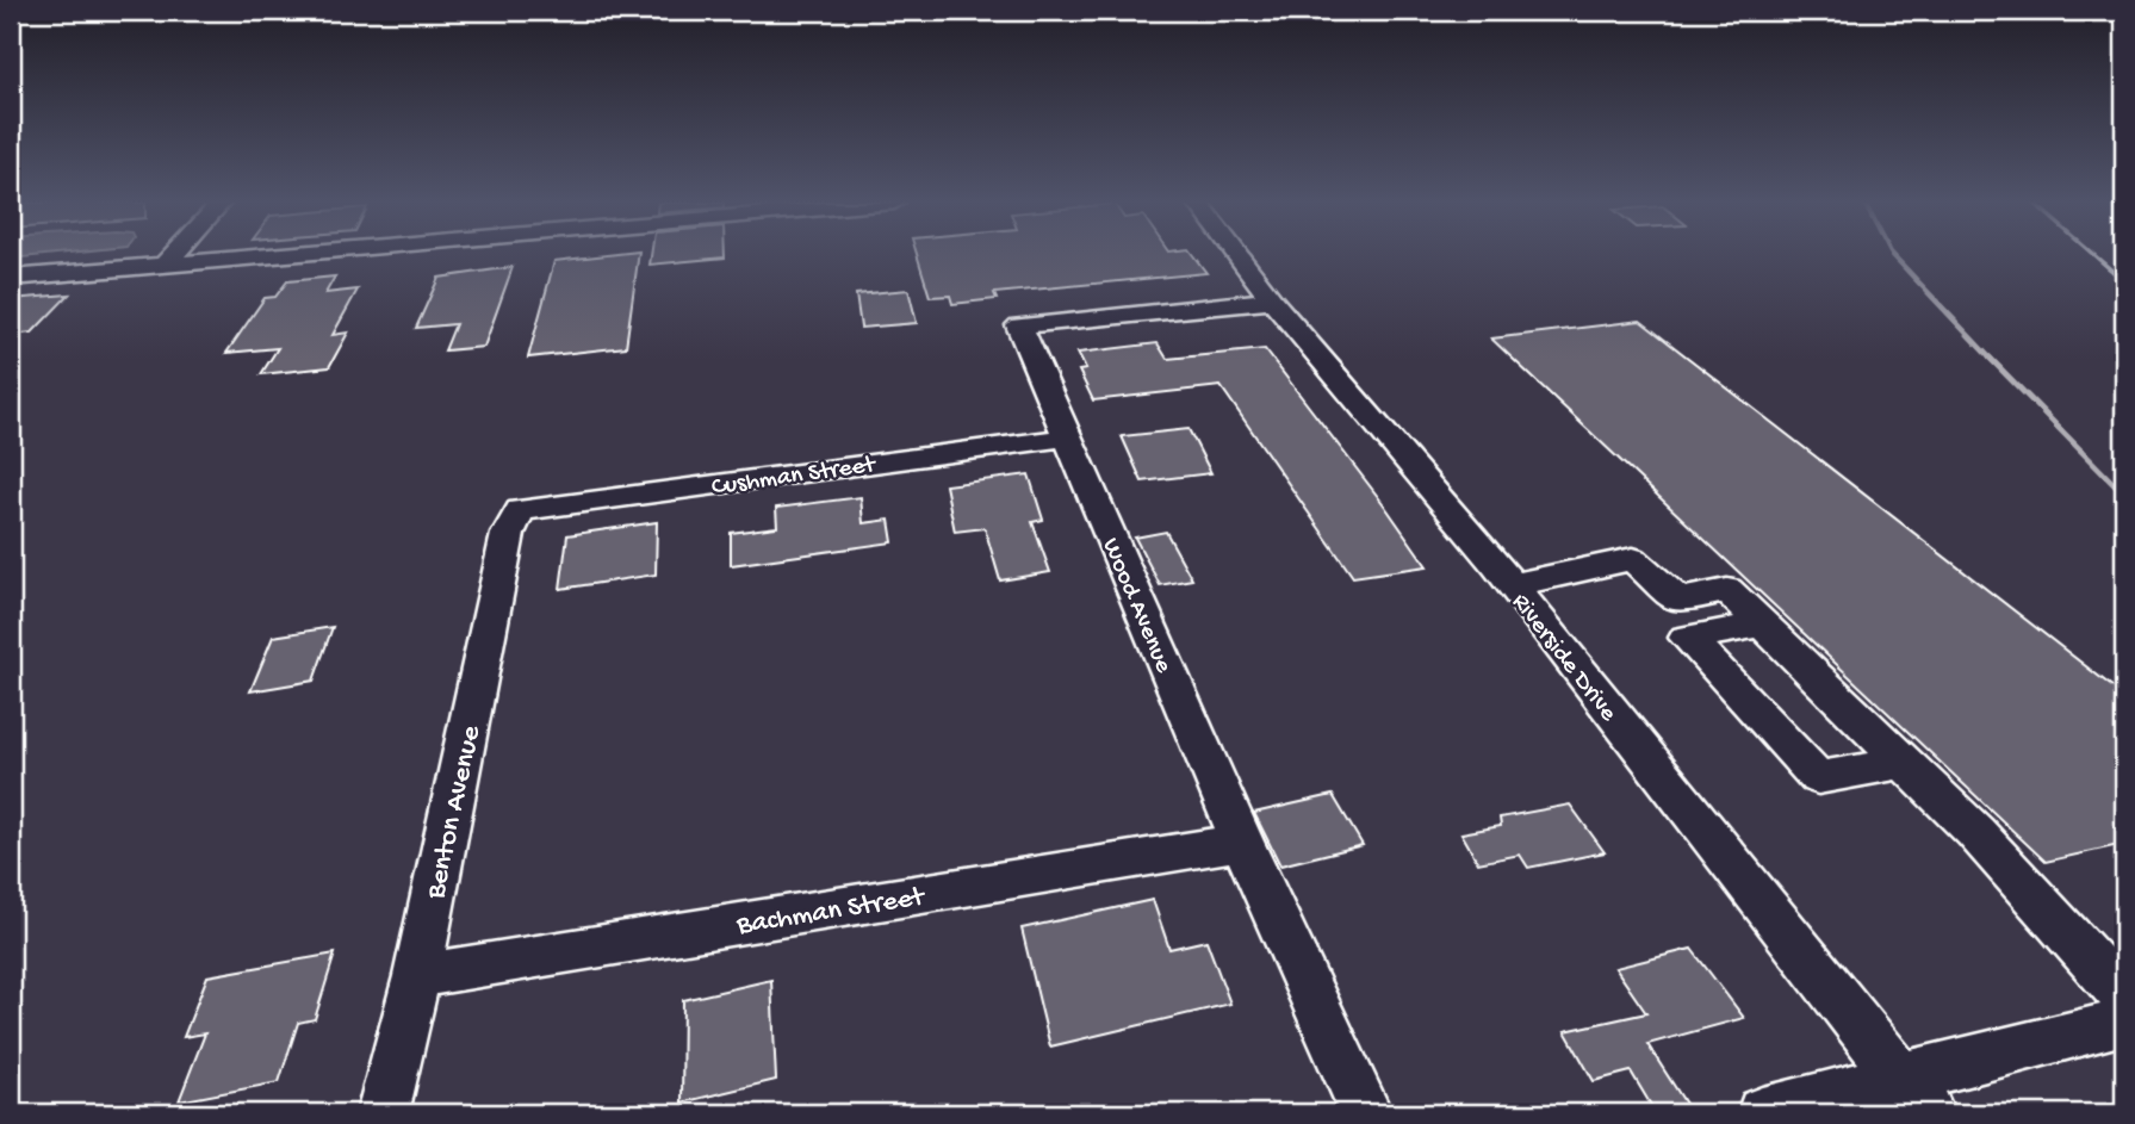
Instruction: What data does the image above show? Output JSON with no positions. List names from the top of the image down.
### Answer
{
  "streets": {
    "street": [
      "Cushman Street",
      "Wood Avenue",
      "Riverside Drive",
      "Benton Avenue",
      "Bachman Street"
    ]
  },
  "crossings": [
    ["Cushman Street", "Wood Avenue"],
    ["Cushman Street", "Benton Avenue"],
    ["Wood Avenue", "Riverside Drive"],
    ["Wood Avenue", "Bachman Street"],
    ["Benton Avenue", "Bachman Street"]
  ]
}
